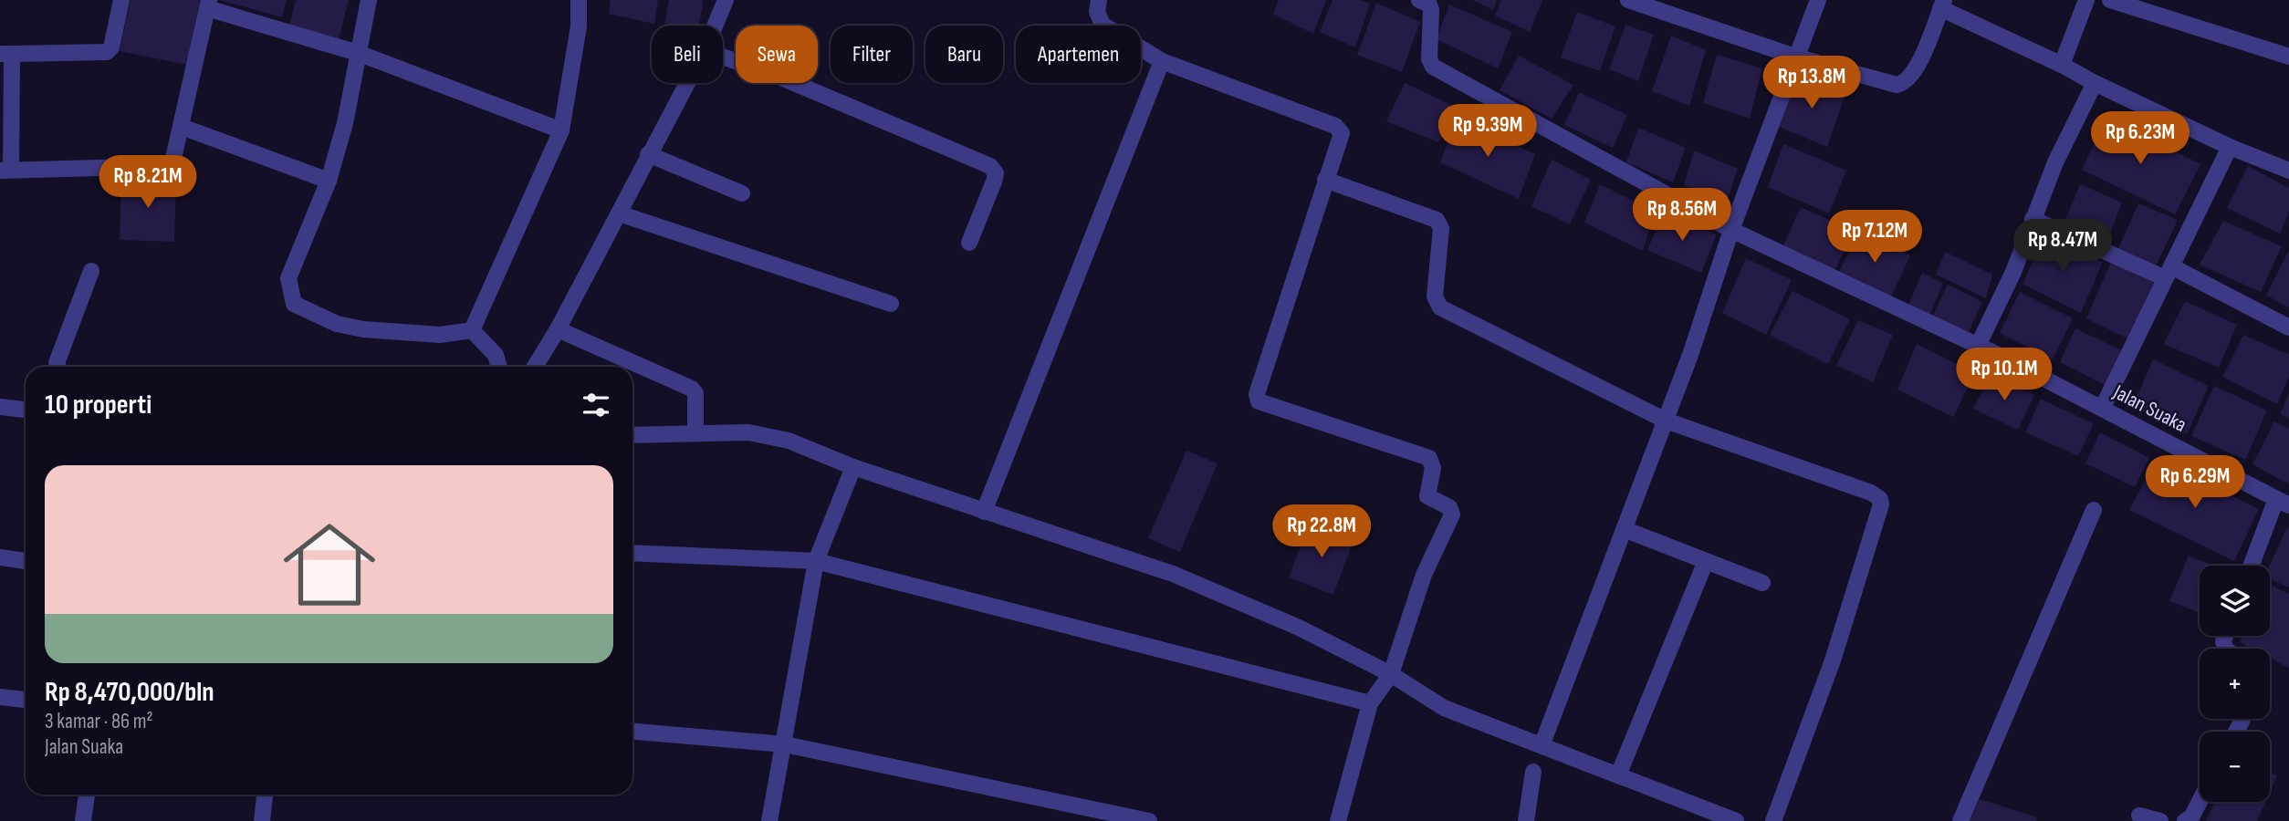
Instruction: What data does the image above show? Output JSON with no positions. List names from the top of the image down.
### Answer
{
  "streets": {
    "street": ["Jalan Suaka"]
  },
  "page": {
    "chip": [
      "Beli",
      "Sewa",
      "Filter",
      "Baru",
      "Apartemen"
    ],
    "price": [
      "Rp 13.8M",
      "Rp 9.39M",
      "Rp 6.23M",
      "Rp 8.21M",
      "Rp 8.56M",
      "Rp 7.12M",
      "Rp 8.47M",
      "Rp 10.1M",
      "Rp 6.29M",
      "Rp 22.8M"
    ],
    "heading": "10 properti",
    "list": [
      {
        "name": "Rp 8,470,000/bln",
        "note": "3 kamar · 86 m² · Jalan Suaka"
      }
    ],
    "map_buttons": ["+", "−"]
  }
}
